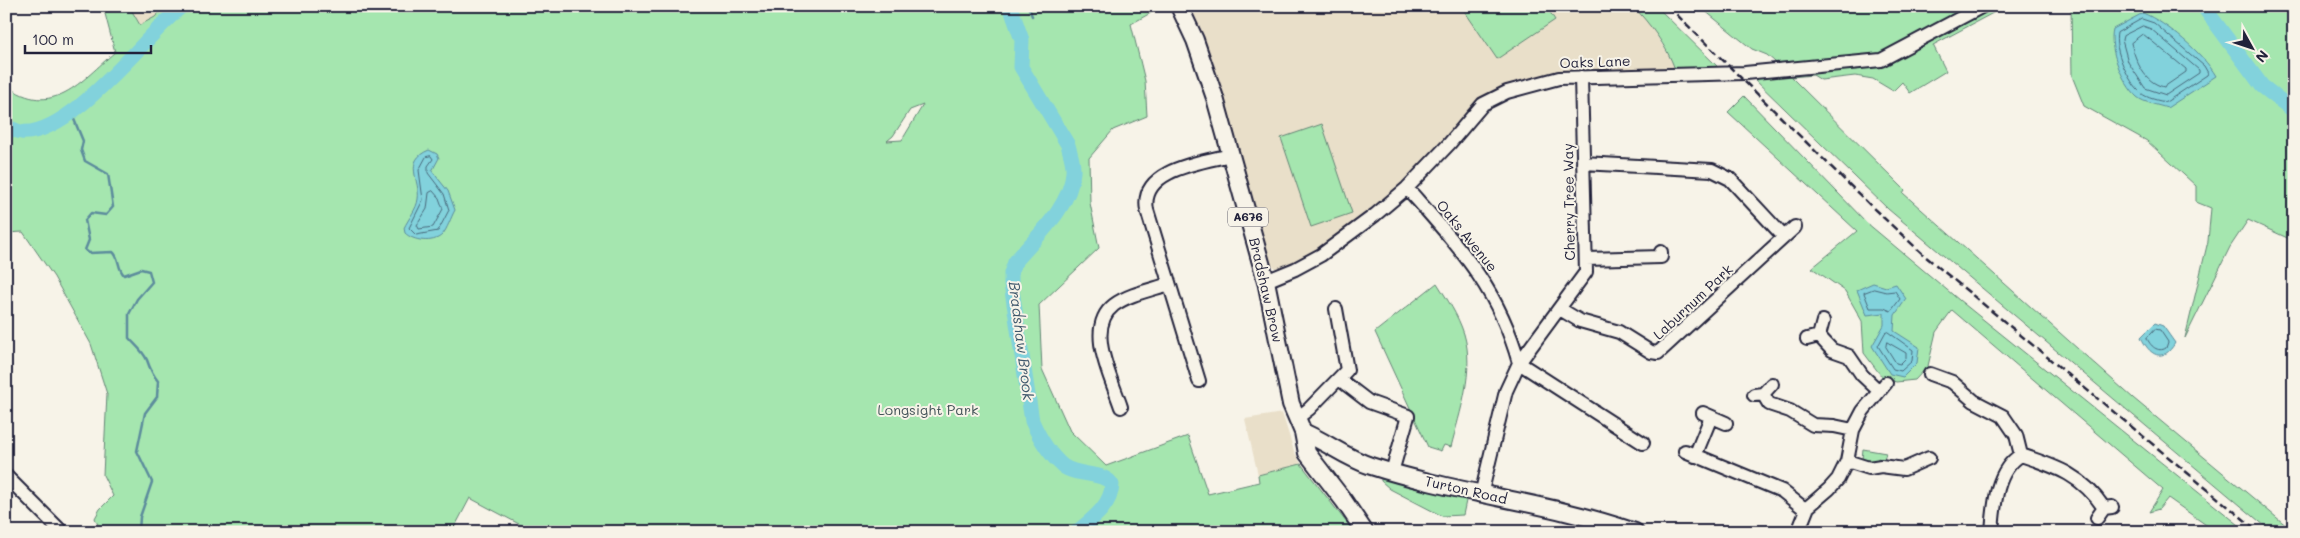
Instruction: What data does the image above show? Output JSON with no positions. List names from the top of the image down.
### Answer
{
  "streets": {
    "main road": ["A676", "Bradshaw Brow", "Turton Road"],
    "street": [
      "Oaks Lane",
      "Cherry Tree Way",
      "Oaks Avenue",
      "Laburnum Park"
    ]
  },
  "crossings": [
    ["Oaks Lane", "Cherry Tree Way"],
    ["Oaks Lane", "Oaks Avenue"],
    ["Oaks Lane", "Bradshaw Brow"],
    ["Cherry Tree Way", "Oaks Avenue"],
    ["Cherry Tree Way", "Laburnum Park"],
    ["A676", "Bradshaw Brow"],
    ["A676", "Turton Road"],
    ["Bradshaw Brow", "Turton Road"]
  ],
  "water": ["Bradshaw Brook"],
  "parks": ["Longsight Park"],
  "scale_bar": "100 m",
  "north": "bottom right"
}
